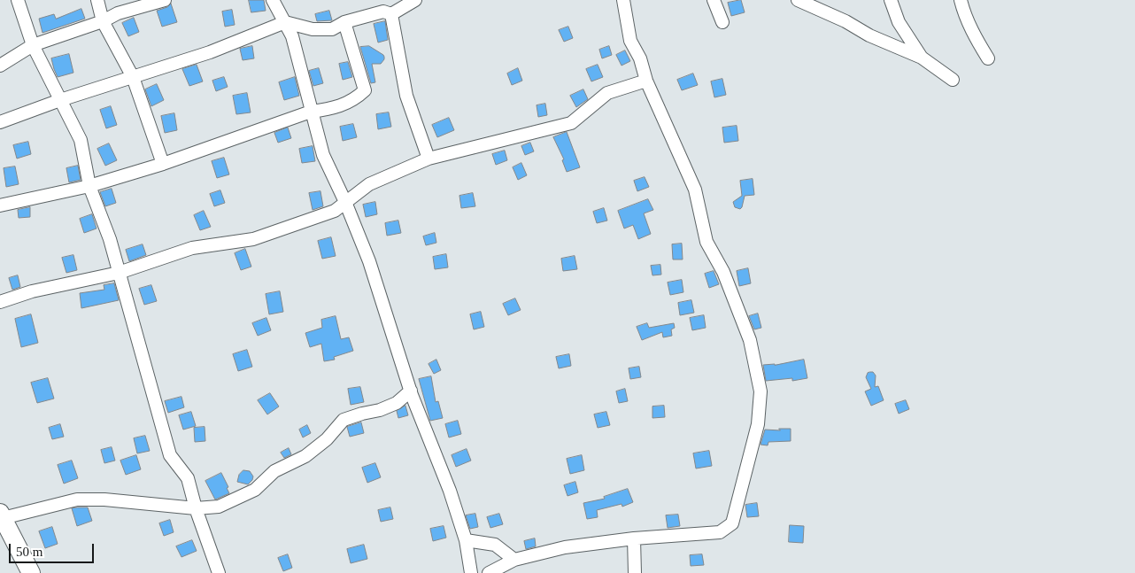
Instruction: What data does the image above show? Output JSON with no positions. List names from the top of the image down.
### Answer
{
  "scale_bar": "50 m"
}
